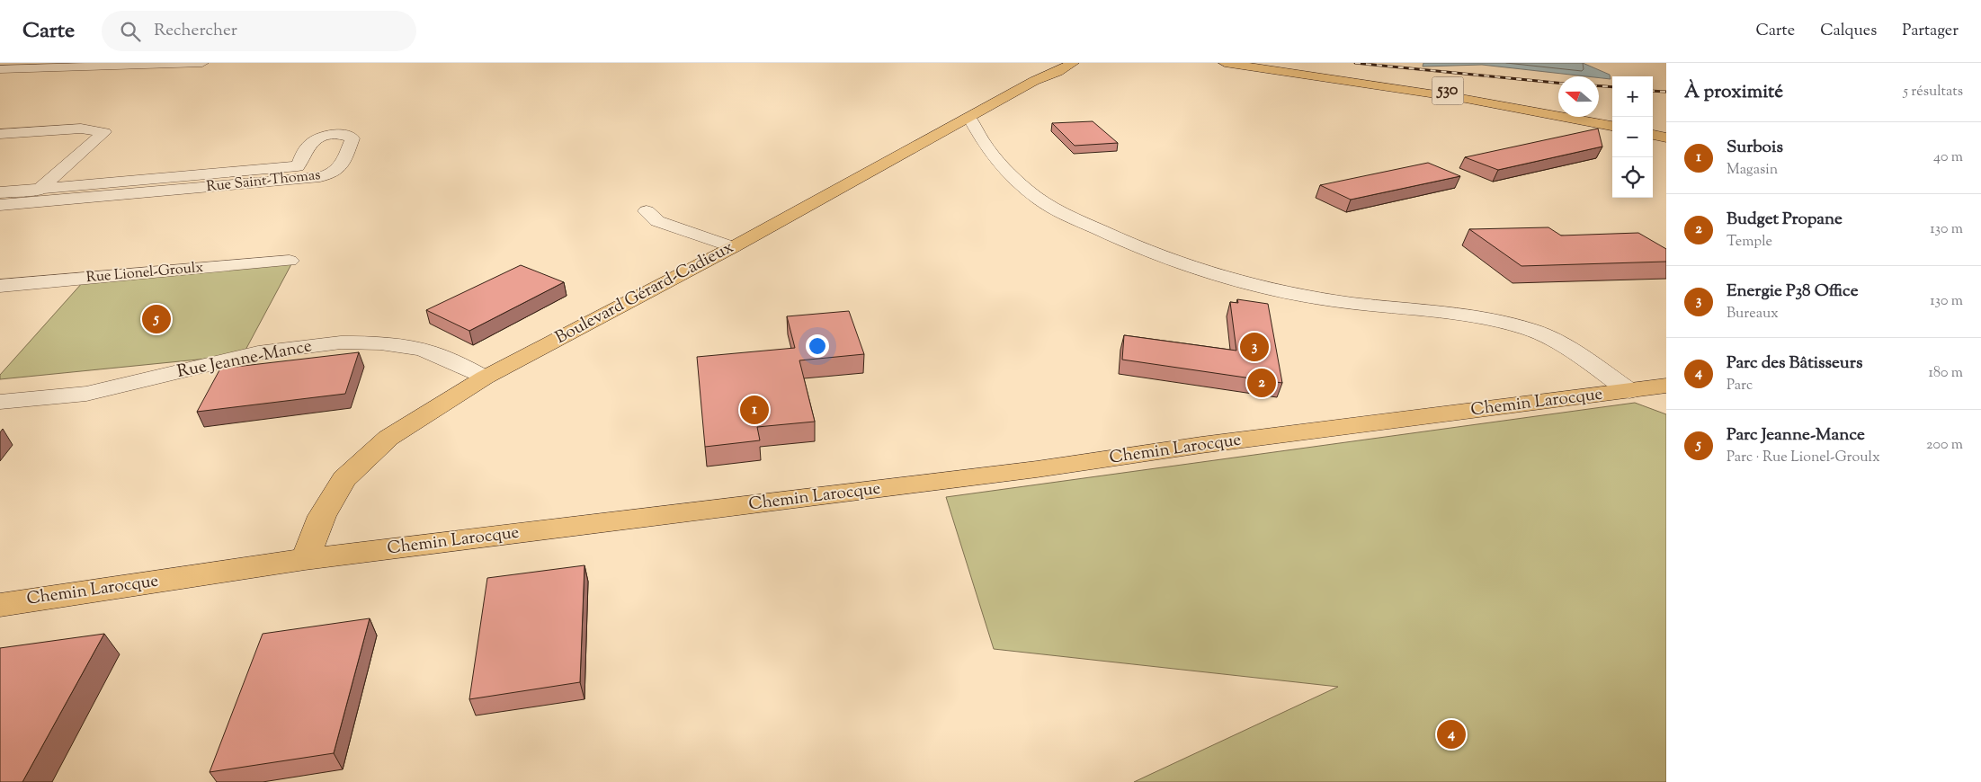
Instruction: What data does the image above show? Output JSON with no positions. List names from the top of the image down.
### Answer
{
  "streets": {
    "main road": ["530", "Boulevard Gérard-Cadieux", "Chemin Larocque"],
    "street": ["Rue Saint-Thomas", "Rue Lionel-Groulx", "Rue Jeanne-Mance"]
  },
  "crossings": [
    ["Boulevard Gérard-Cadieux", "Rue Jeanne-Mance"],
    ["Boulevard Gérard-Cadieux", "Chemin Larocque"]
  ],
  "north": "left",
  "page": {
    "header": "Carte",
    "search": "Rechercher",
    "nav": ["Carte", "Calques", "Partager"],
    "heading": ["À proximité", "5 résultats"],
    "map_buttons": ["+", "−"],
    "list": [
      {
        "mark": "1",
        "name": "Surbois",
        "note": "Magasin",
        "value": "40 m"
      },
      {
        "mark": "2",
        "name": "Budget Propane",
        "note": "Temple",
        "value": "130 m"
      },
      {
        "mark": "3",
        "name": "Energie P38 Office",
        "note": "Bureaux",
        "value": "130 m"
      },
      {
        "mark": "4",
        "name": "Parc des Bâtisseurs",
        "note": "Parc",
        "value": "180 m"
      },
      {
        "mark": "5",
        "name": "Parc Jeanne-Mance",
        "note": "Parc · Rue Lionel-Groulx",
        "value": "200 m"
      }
    ],
    "pins": [
      "5",
      "3",
      "2",
      "1",
      "4"
    ]
  }
}
